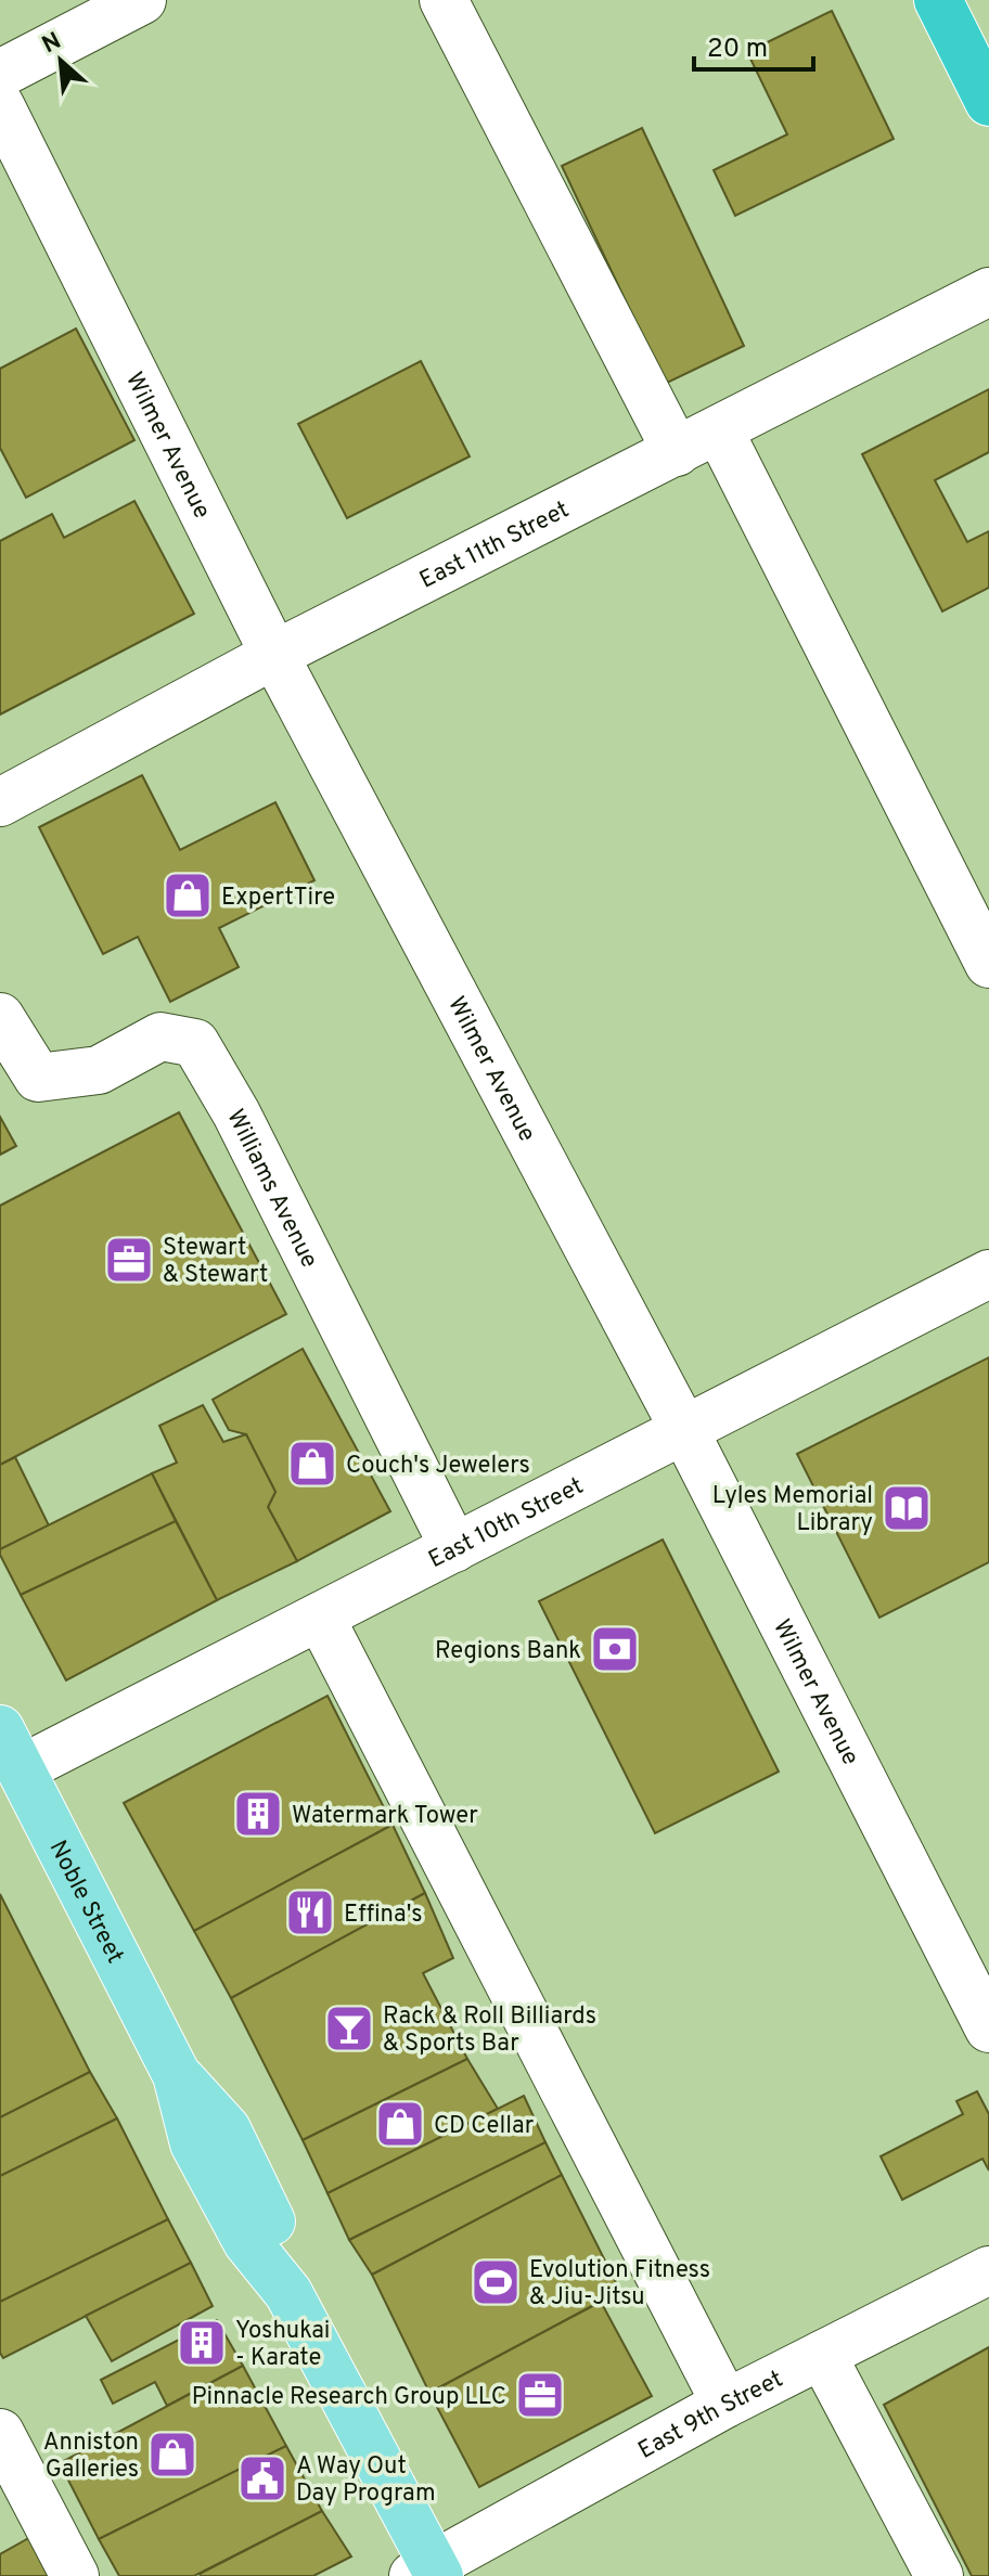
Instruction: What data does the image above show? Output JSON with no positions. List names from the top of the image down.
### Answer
{
  "streets": {
    "main road": ["Noble Street"],
    "street": [
      "Wilmer Avenue",
      "East 11th Street",
      "Williams Avenue",
      "East 10th Street",
      "East 9th Street"
    ]
  },
  "crossings": [
    ["Wilmer Avenue", "East 11th Street"],
    ["Wilmer Avenue", "East 10th Street"],
    ["Williams Avenue", "East 10th Street"],
    ["East 10th Street", "Noble Street"],
    ["Noble Street", "East 9th Street"]
  ],
  "places": {
    "shop": [
      "ExpertTire",
      "Couch's Jewelers",
      "CD Cellar",
      "Anniston Galleries"
    ],
    "office": ["Stewart & Stewart", "Pinnacle Research Group LLC"],
    "library": ["Lyles Memorial Library"],
    "bank": ["Regions Bank"],
    "building": ["Watermark Tower", "Yoshukai - Karate"],
    "restaurant": ["Effina's"],
    "bar": ["Rack & Roll Billiards & Sports Bar"],
    "sports": ["Evolution Fitness & Jiu-Jitsu"],
    "public building": ["A Way Out Day Program"]
  },
  "scale_bar": "20 m",
  "north": "top left"
}
